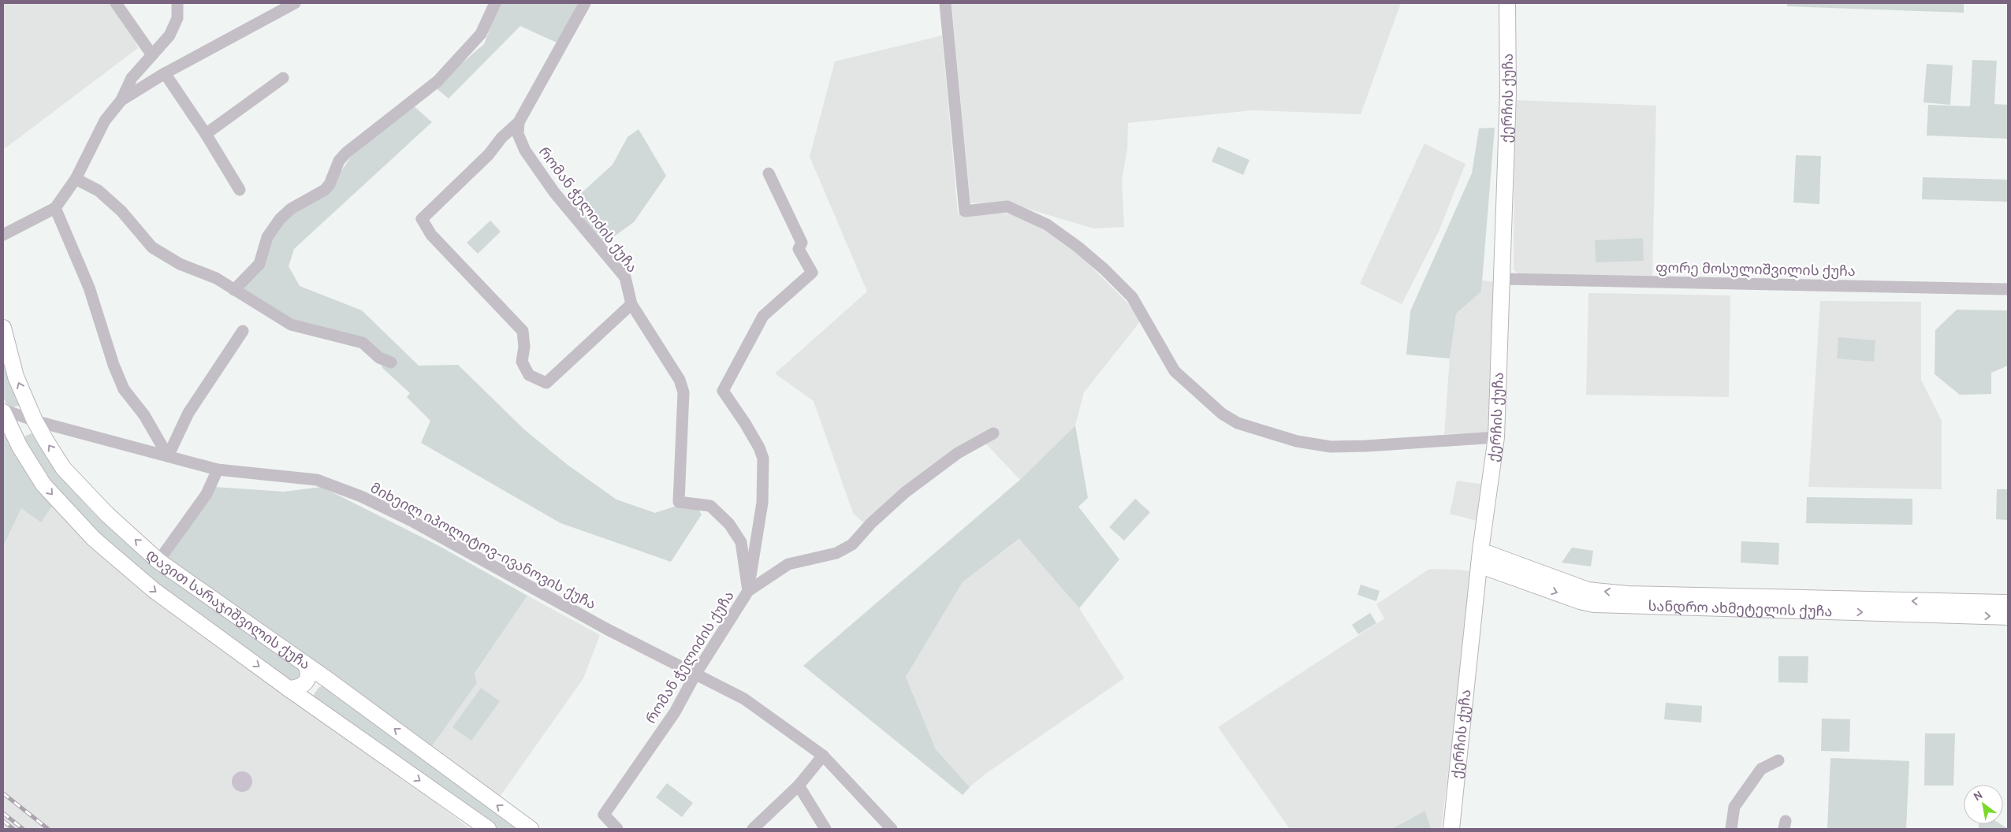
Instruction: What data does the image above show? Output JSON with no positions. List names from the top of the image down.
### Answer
{
  "streets": {
    "main road": ["ქერჩის ქუჩა", "სანდრო ახმეტელის ქუჩა", "დავით სარაჯიშვილის ქუჩა"],
    "street": ["რომან ჭელიძის ქუჩა", "ფორე მოსულიშვილის ქუჩა", "მიხეილ იპოლიტოვ-ივანოვის ქუჩა"]
  },
  "crossings": [
    ["ქერჩის ქუჩა", "ფორე მოსულიშვილის ქუჩა"],
    ["ქერჩის ქუჩა", "სანდრო ახმეტელის ქუჩა"],
    ["რომან ჭელიძის ქუჩა", "მიხეილ იპოლიტოვ-ივანოვის ქუჩა"],
    ["მიხეილ იპოლიტოვ-ივანოვის ქუჩა", "დავით სარაჯიშვილის ქუჩა"]
  ],
  "north": "top left"
}
